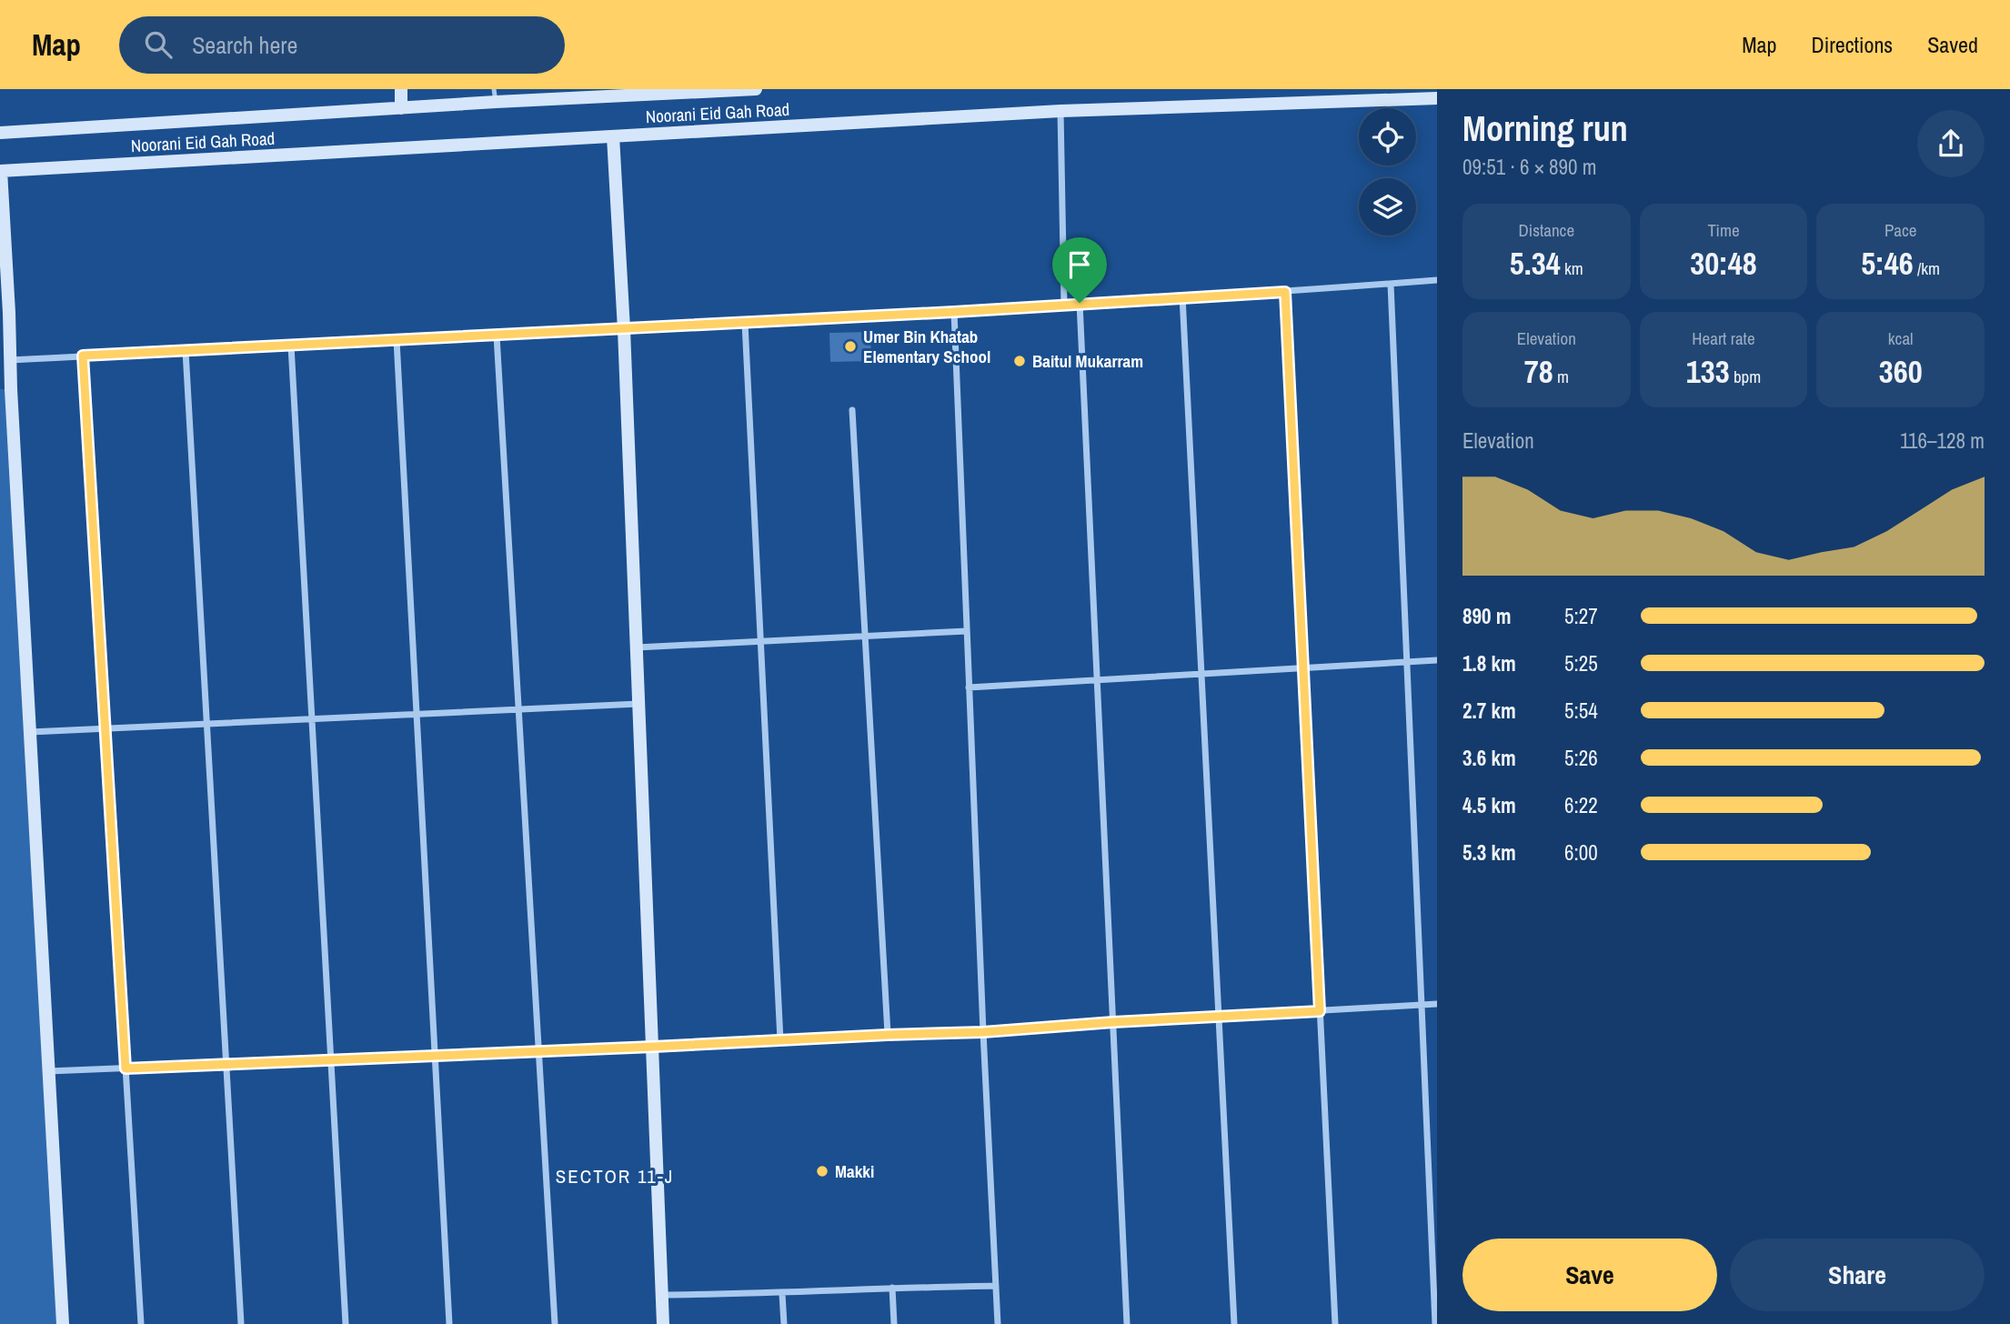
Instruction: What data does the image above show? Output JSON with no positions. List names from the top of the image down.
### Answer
{
  "streets": {
    "street": ["Noorani Eid Gah Road"]
  },
  "districts": ["SECTOR 11-J"],
  "places": ["Umer Bin Khatab Elementary School", "Baitul Mukarram", "Makki"],
  "page": {
    "header": "Map",
    "search": "Search here",
    "nav": ["Map", "Directions", "Saved"],
    "heading": ["Morning run", "09:51 · 6 × 890 m"],
    "stats": [
      ["Distance", "5.34 km"],
      ["Time", "30:48"],
      ["Pace", "5:46 /km"],
      ["Elevation", "78 m"],
      ["Heart rate", "133 bpm"],
      ["kcal", "360"]
    ],
    "chart": ["Elevation", "116–128 m"],
    "list": [
      {
        "name": "890 m",
        "note": "5:27"
      },
      {
        "name": "1.8 km",
        "note": "5:25"
      },
      {
        "name": "2.7 km",
        "note": "5:54"
      },
      {
        "name": "3.6 km",
        "note": "5:26"
      },
      {
        "name": "4.5 km",
        "note": "6:22"
      },
      {
        "name": "5.3 km",
        "note": "6:00"
      }
    ],
    "buttons": ["Save", "Share"]
  }
}
